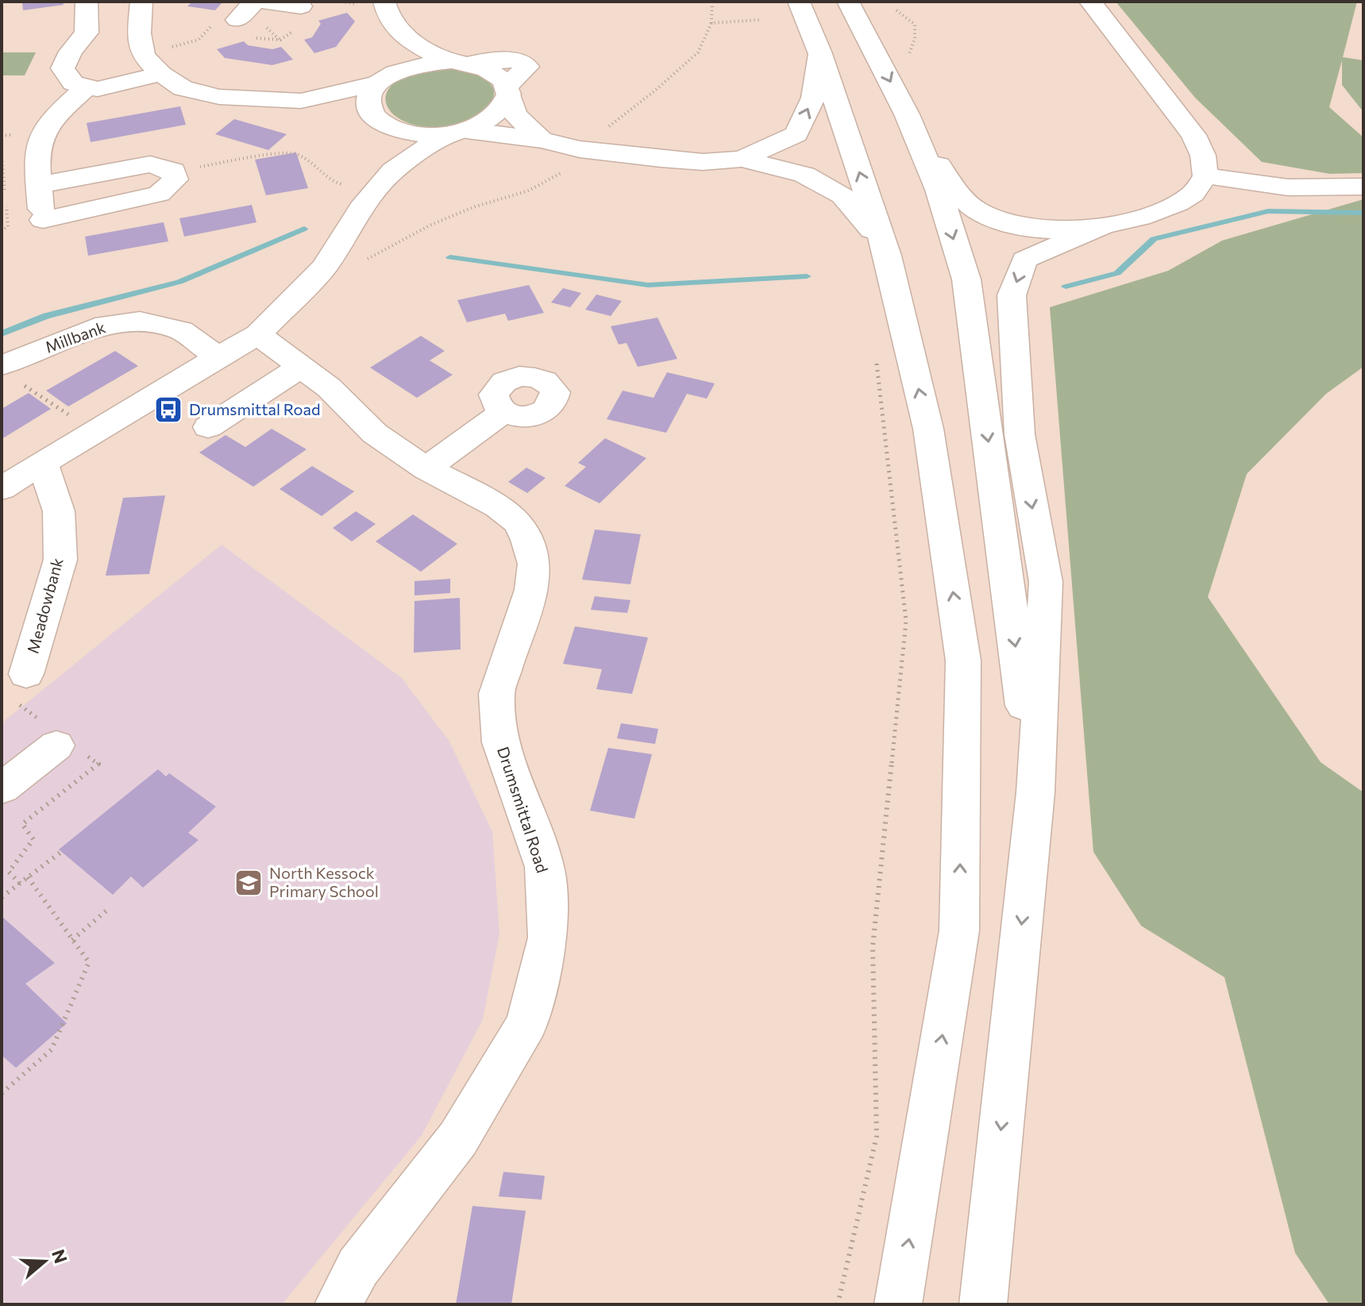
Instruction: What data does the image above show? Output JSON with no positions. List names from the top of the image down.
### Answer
{
  "streets": {
    "main road": ["Millbank", "Meadowbank", "Drumsmittal Road"]
  },
  "places": {
    "bus stop": ["Drumsmittal Road"],
    "school or university": ["North Kessock Primary School"]
  },
  "north": "right"
}
